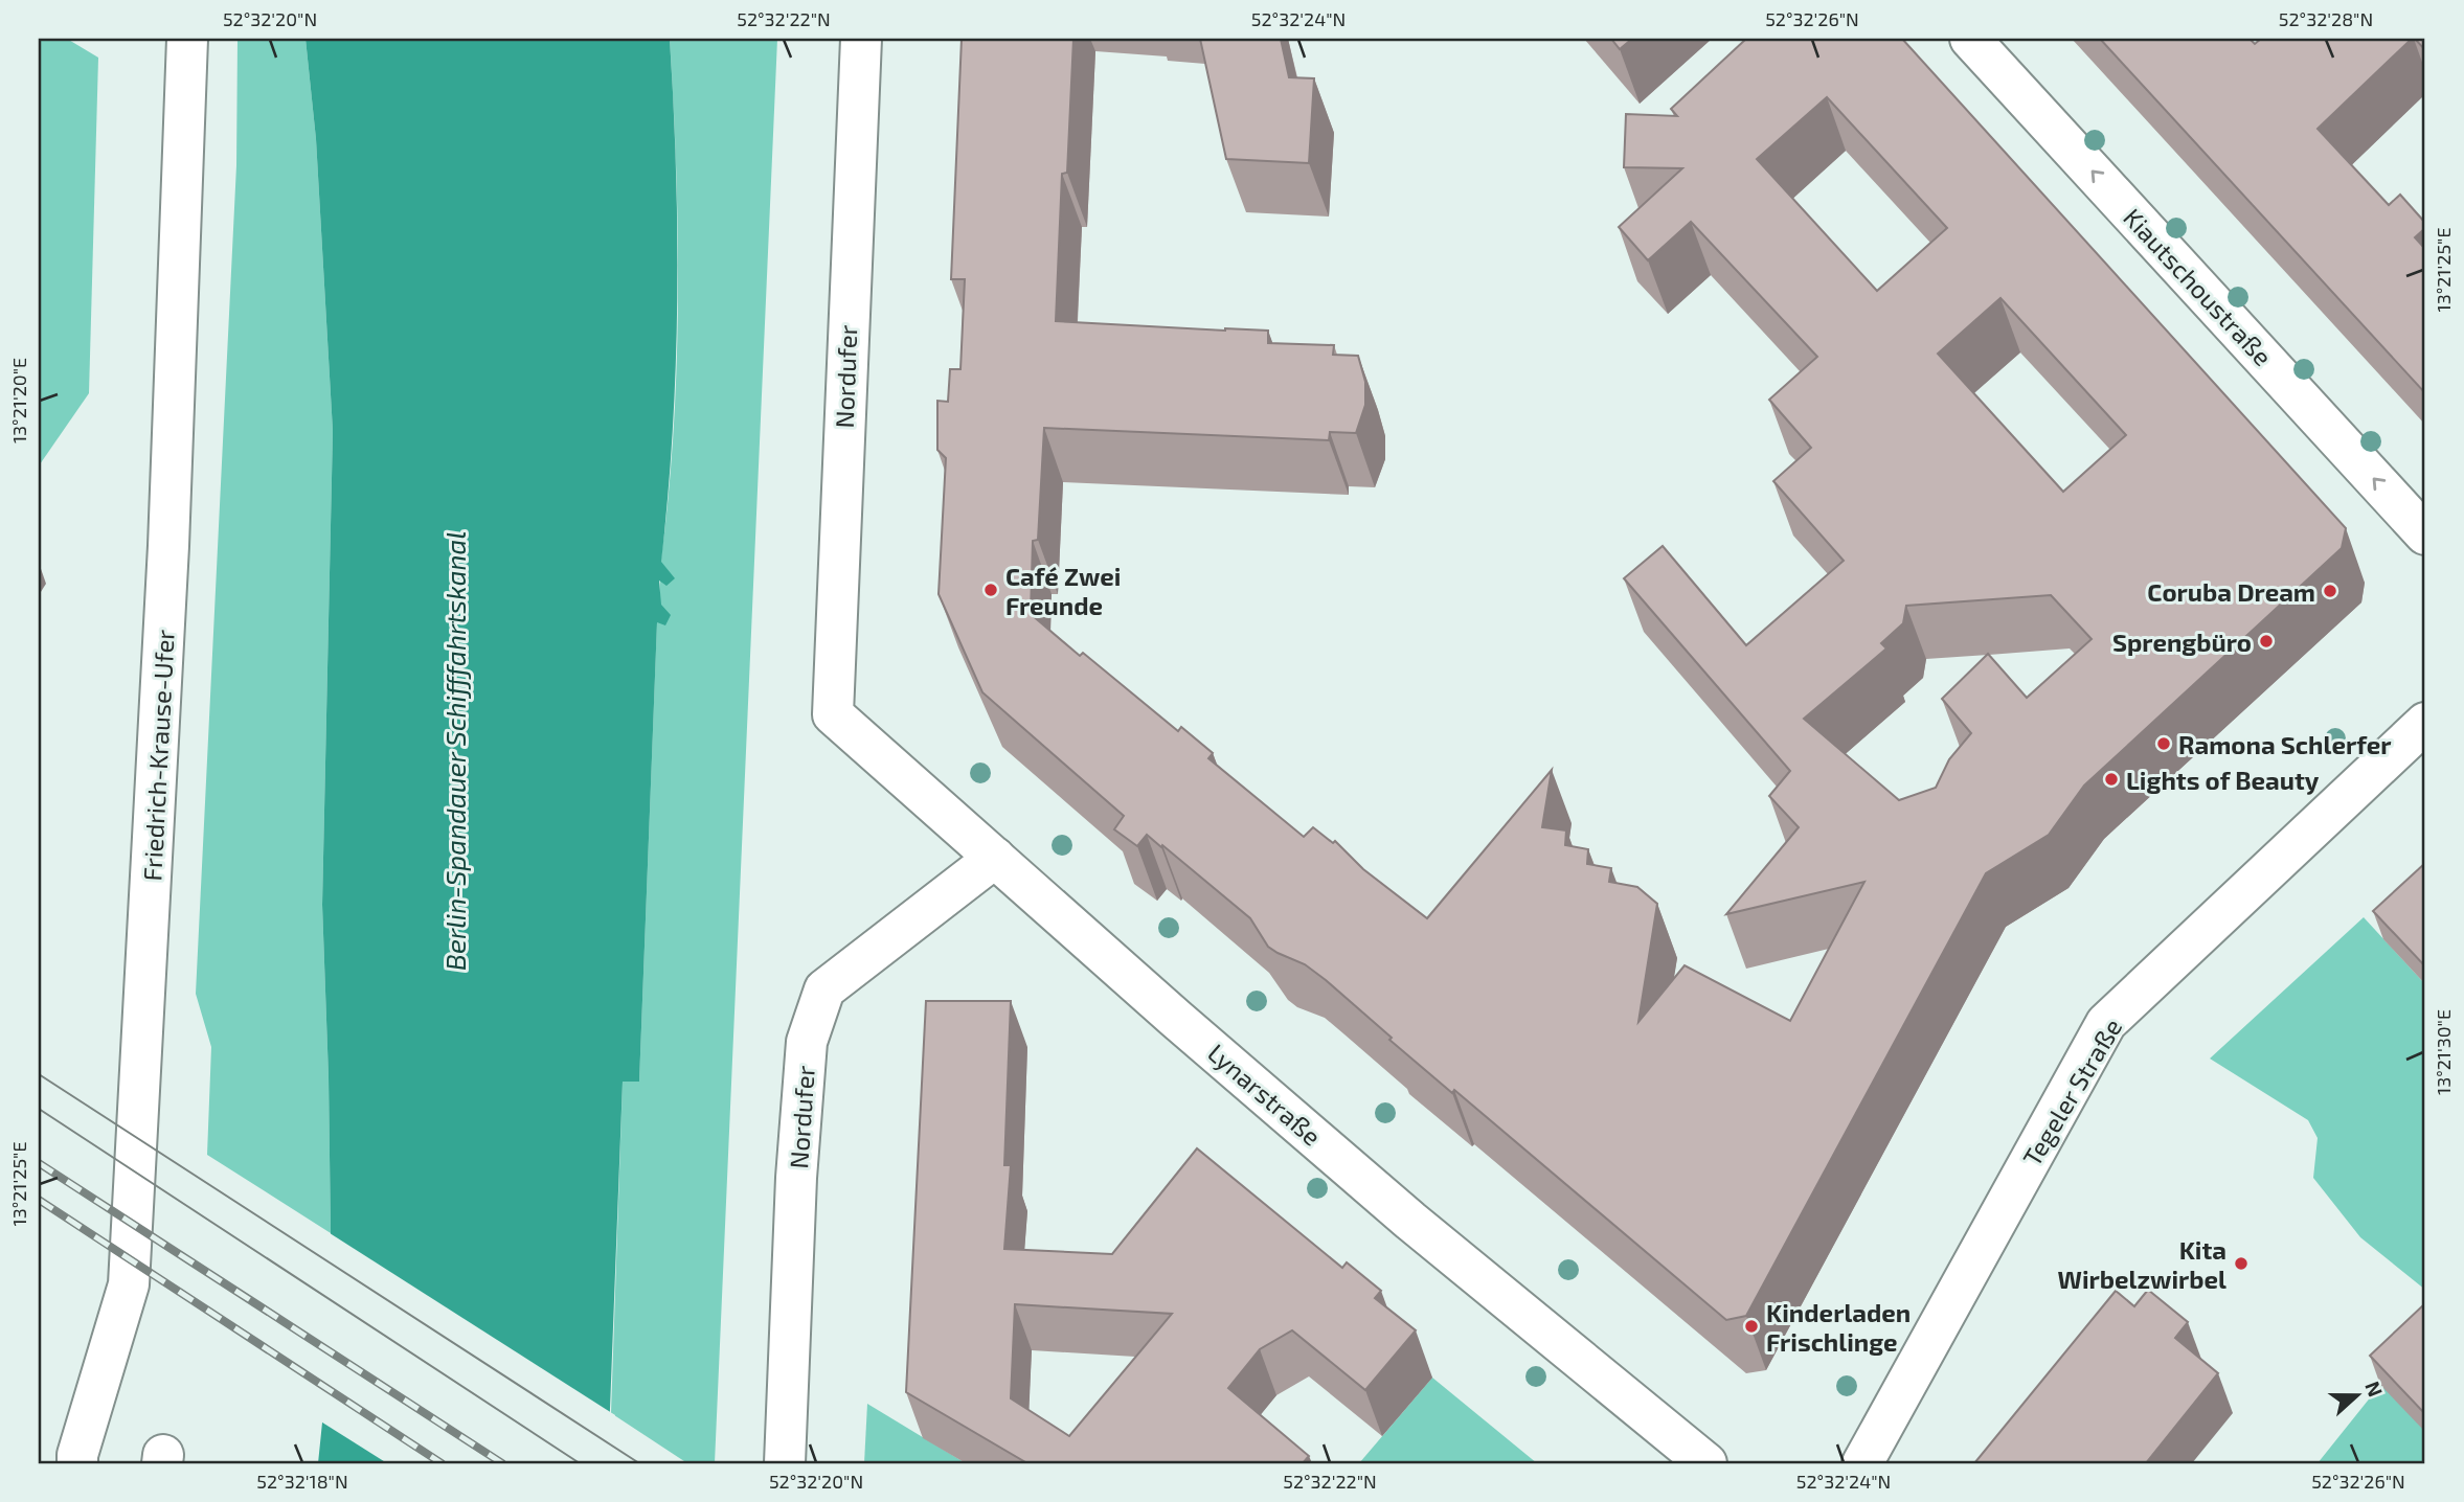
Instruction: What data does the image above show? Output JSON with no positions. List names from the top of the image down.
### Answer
{
  "streets": {
    "street": [
      "Kiautschoustraße",
      "Nordufer",
      "Friedrich-Krause-Ufer",
      "Tegeler Straße",
      "Lynarstraße"
    ]
  },
  "crossings": [
    ["Nordufer", "Lynarstraße"]
  ],
  "one_way": ["Kiautschoustraße"],
  "water": ["Berlin-Spandauer Schifffahrtskanal"],
  "places": [
    "Café Zwei Freunde",
    "Coruba Dream",
    "Sprengbüro",
    "Ramona Schlerfer",
    "Lights of Beauty",
    "Kita Wirbelzwirbel",
    "Kinderladen Frischlinge"
  ],
  "north": "right",
  "coordinates": [
    "52°32'20\"N",
    "52°32'22\"N",
    "52°32'24\"N",
    "52°32'26\"N",
    "52°32'28\"N",
    "13°21'25\"E",
    "13°21'20\"E",
    "13°21'30\"E",
    "52°32'18\"N"
  ]
}
